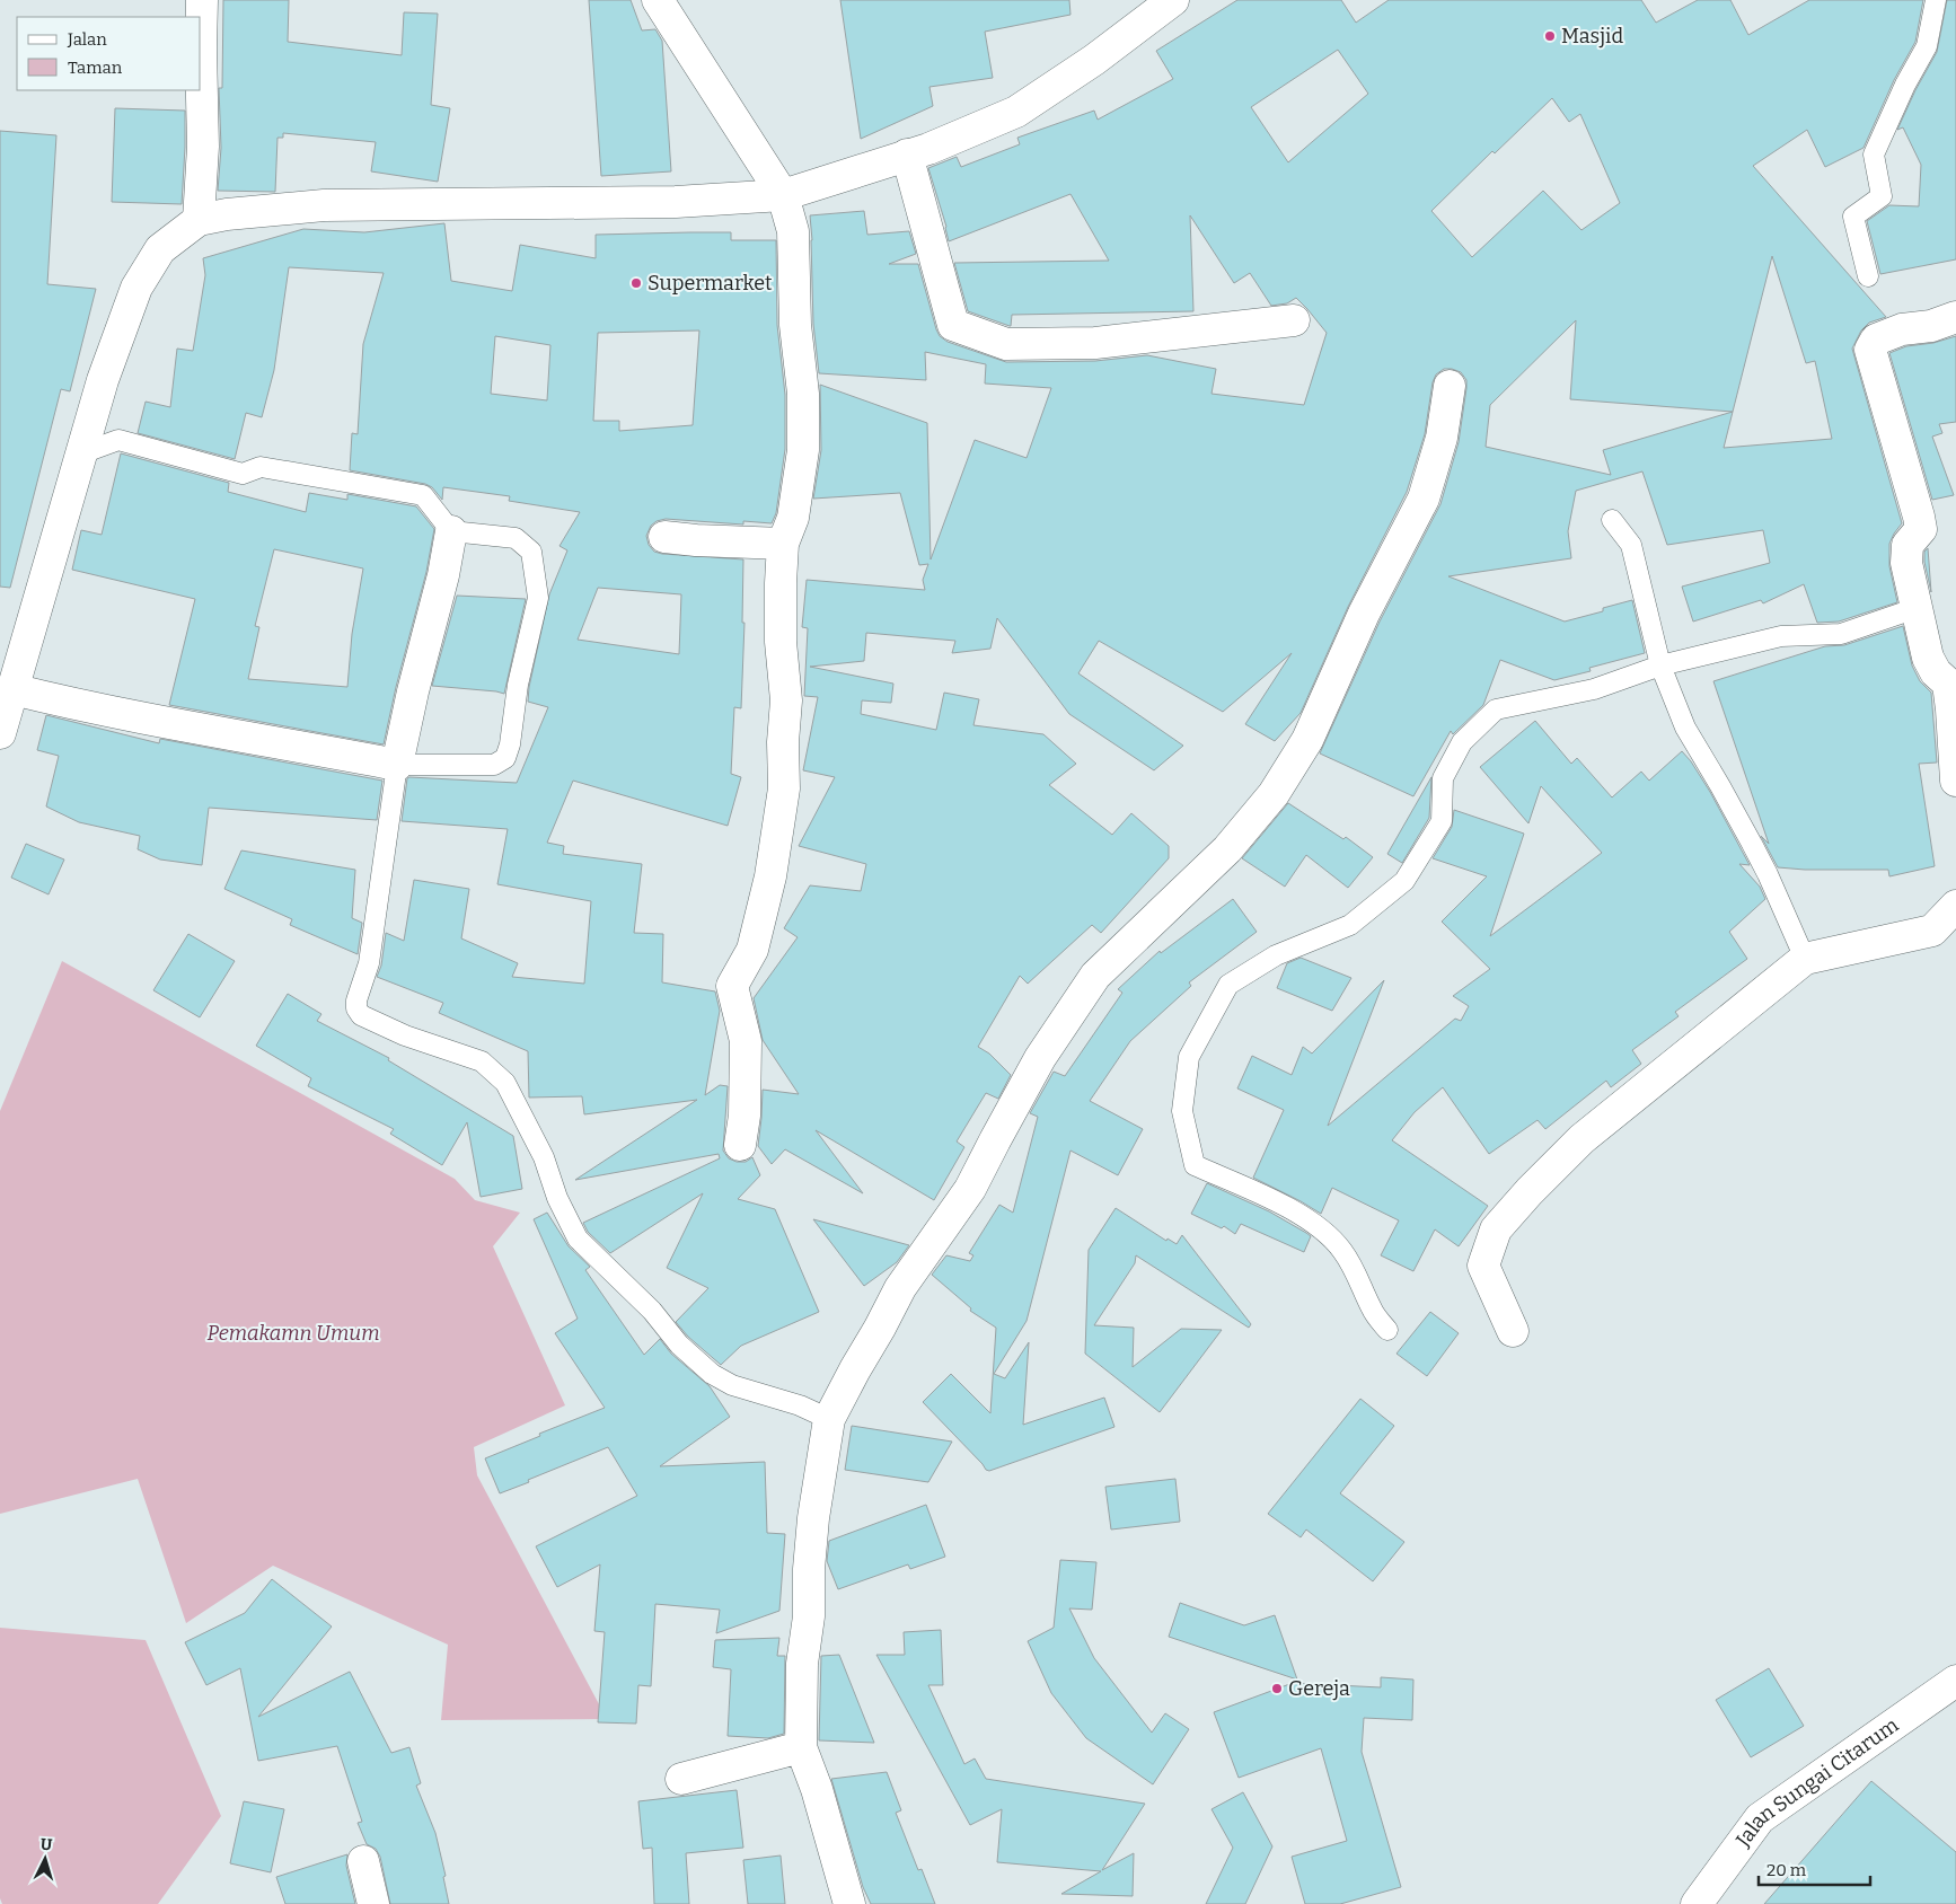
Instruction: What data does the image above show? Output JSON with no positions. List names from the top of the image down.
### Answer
{
  "streets": {
    "street": ["Jalan Sungai Citarum"]
  },
  "parks": ["Pemakamn Umum"],
  "places": ["Masjid", "Supermarket", "Gereja"],
  "legend": ["Jalan", "Taman"],
  "scale_bar": "20 m",
  "north": "top"
}
